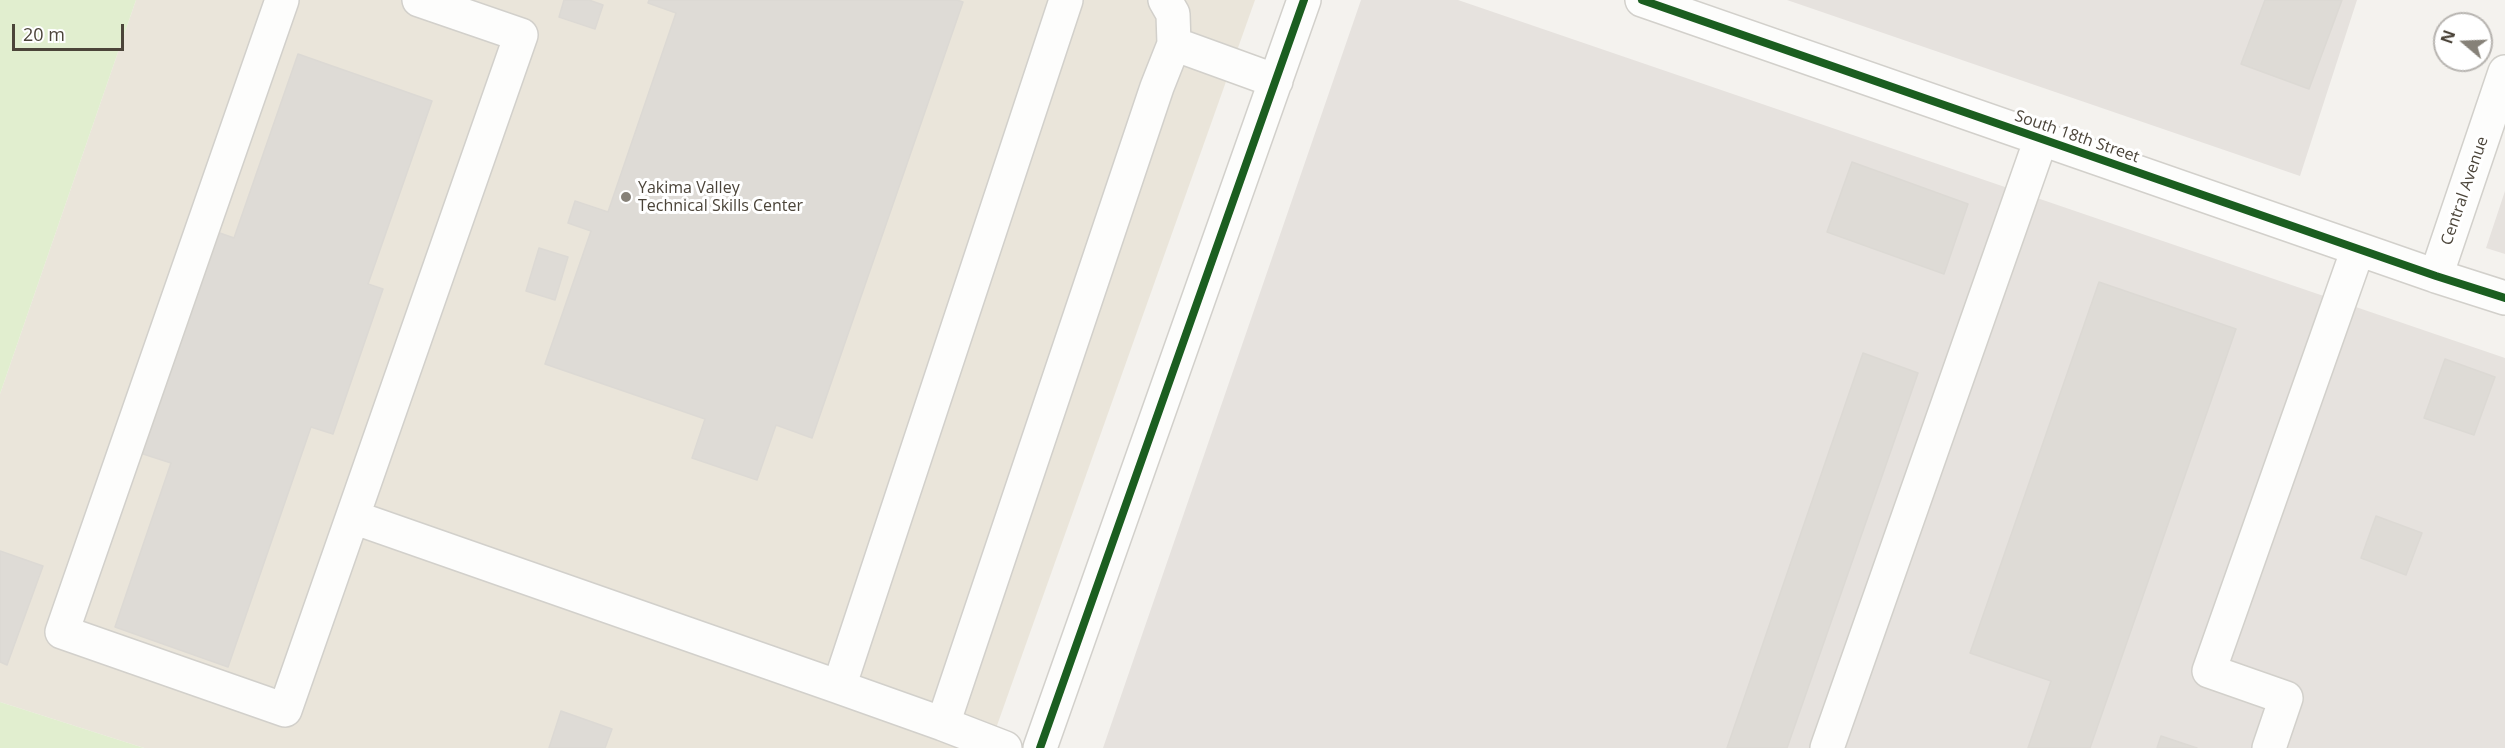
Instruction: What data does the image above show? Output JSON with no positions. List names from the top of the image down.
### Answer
{
  "streets": {
    "street": ["South 18th Street", "Central Avenue"]
  },
  "crossings": [
    ["South 18th Street", "Central Avenue"]
  ],
  "places": ["Yakima Valley Technical Skills Center"],
  "scale_bar": "20 m",
  "north": "left"
}
